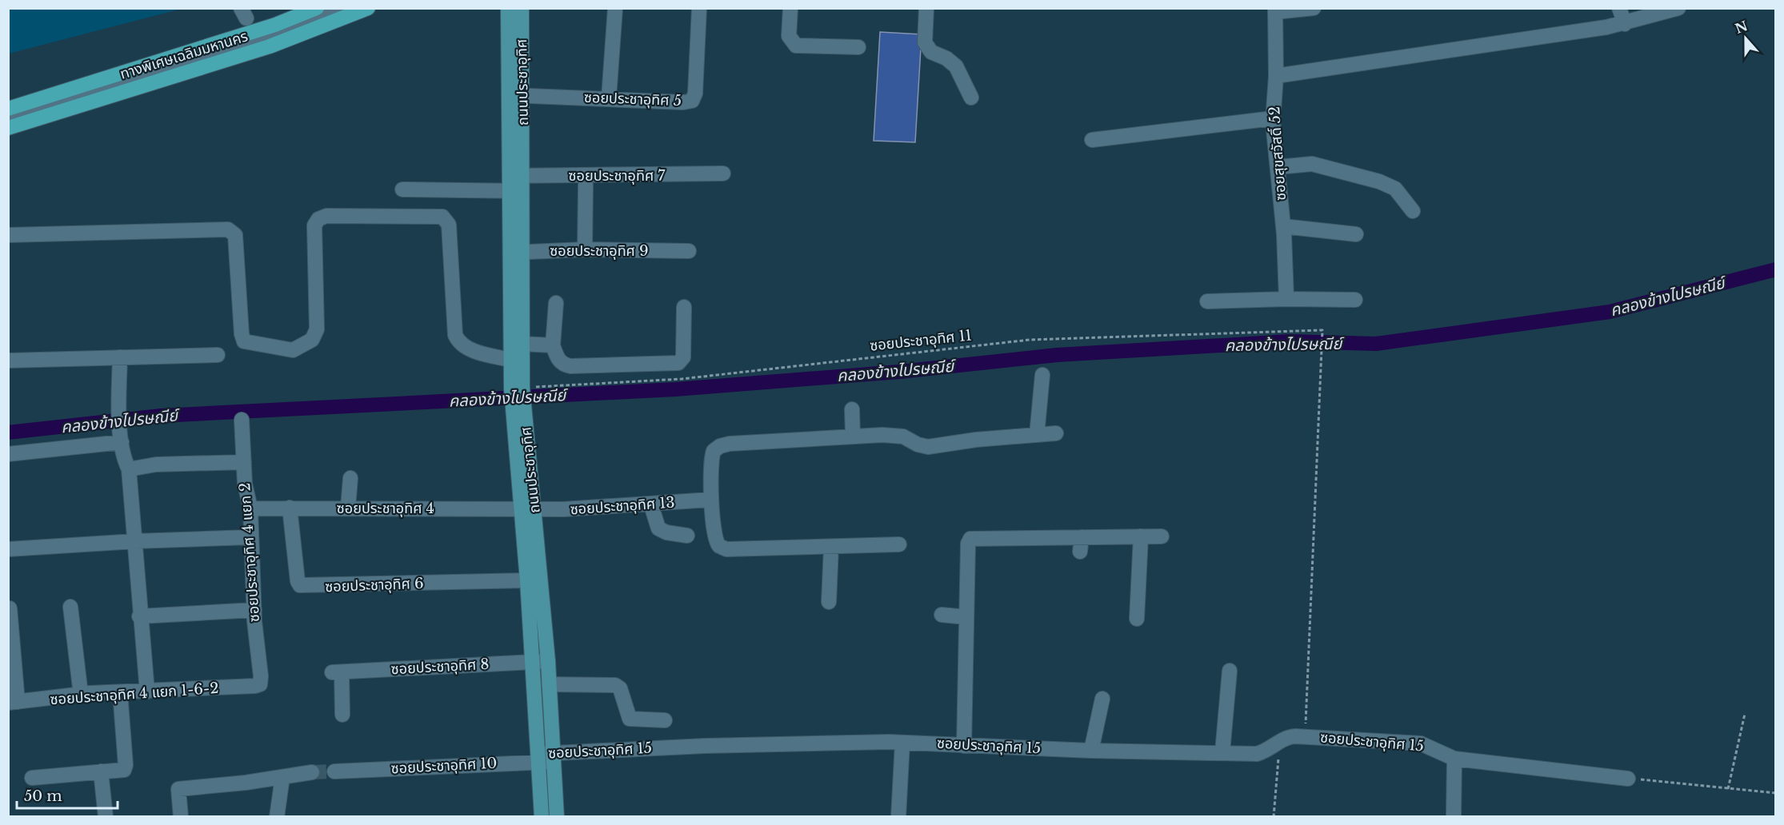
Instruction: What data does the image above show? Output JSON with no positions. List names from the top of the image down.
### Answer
{
  "streets": {
    "highway": ["ทางพิเศษเฉลิมมหานคร"],
    "main road": ["ถนนประชาอุทิศ"],
    "street": [
      "ซอยประชาอุทิศ 5",
      "ซอยสุขสวัสดิ์ 52",
      "ซอยประชาอุทิศ 7",
      "ซอยประชาอุทิศ 9",
      "ซอยประชาอุทิศ 13",
      "ซอยประชาอุทิศ 4",
      "ซอยประชาอุทิศ 4 แยก 2",
      "ซอยประชาอุทิศ 6",
      "ซอยประชาอุทิศ 8",
      "ซอยประชาอุทิศ 4 แยก 1-6-2",
      "ซอยประชาอุทิศ 15",
      "ซอยประชาอุทิศ 10"
    ],
    "path": ["ซอยประชาอุทิศ 11"]
  },
  "crossings": [
    ["ถนนประชาอุทิศ", "ซอยประชาอุทิศ 5"],
    ["ถนนประชาอุทิศ", "ซอยประชาอุทิศ 7"],
    ["ถนนประชาอุทิศ", "ซอยประชาอุทิศ 9"],
    ["ถนนประชาอุทิศ", "ซอยประชาอุทิศ 11"],
    ["ถนนประชาอุทิศ", "ซอยประชาอุทิศ 13"],
    ["ถนนประชาอุทิศ", "ซอยประชาอุทิศ 4"],
    ["ถนนประชาอุทิศ", "ซอยประชาอุทิศ 6"],
    ["ถนนประชาอุทิศ", "ซอยประชาอุทิศ 8"],
    ["ถนนประชาอุทิศ", "ซอยประชาอุทิศ 15"],
    ["ถนนประชาอุทิศ", "ซอยประชาอุทิศ 10"],
    ["ซอยประชาอุทิศ 11", "ซอยประชาอุทิศ 15"],
    ["ซอยประชาอุทิศ 13", "ซอยประชาอุทิศ 4"],
    ["ซอยประชาอุทิศ 4", "ซอยประชาอุทิศ 4 แยก 2"],
    ["ซอยประชาอุทิศ 4", "ซอยประชาอุทิศ 6"],
    ["ซอยประชาอุทิศ 4 แยก 2", "ซอยประชาอุทิศ 4 แยก 1-6-2"],
    ["ซอยประชาอุทิศ 15", "ซอยประชาอุทิศ 10"]
  ],
  "water": ["คลองข้างไปรษณีย์"],
  "scale_bar": "50 m",
  "north": "top"
}
